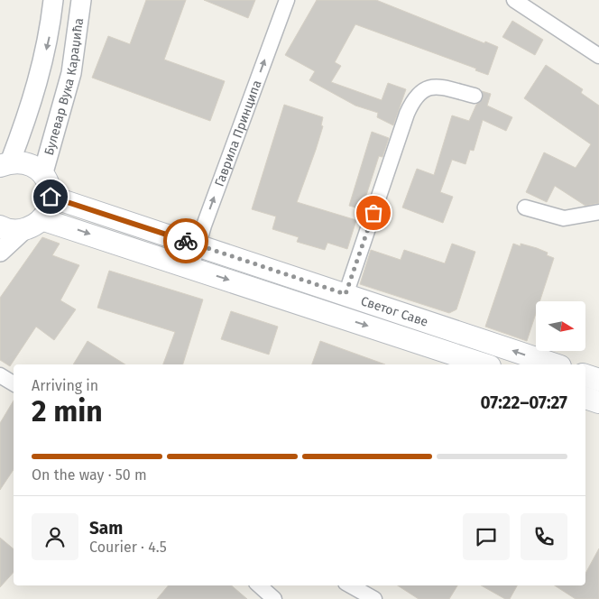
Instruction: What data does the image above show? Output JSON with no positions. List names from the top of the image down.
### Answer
{
  "streets": {
    "main road": ["Светог Саве"],
    "street": ["Булевар Вука Караџића", "Гаврила Принципа"]
  },
  "crossings": [
    ["Гаврила Принципа", "Светог Саве"]
  ],
  "one_way": ["Гаврила Принципа"],
  "north": "right",
  "page": {
    "heading": ["2 min", "Arriving in", "07:22–07:27"],
    "panel": ["Sam", "Courier · 4.5"],
    "bar": "On the way · 50 m"
  }
}
